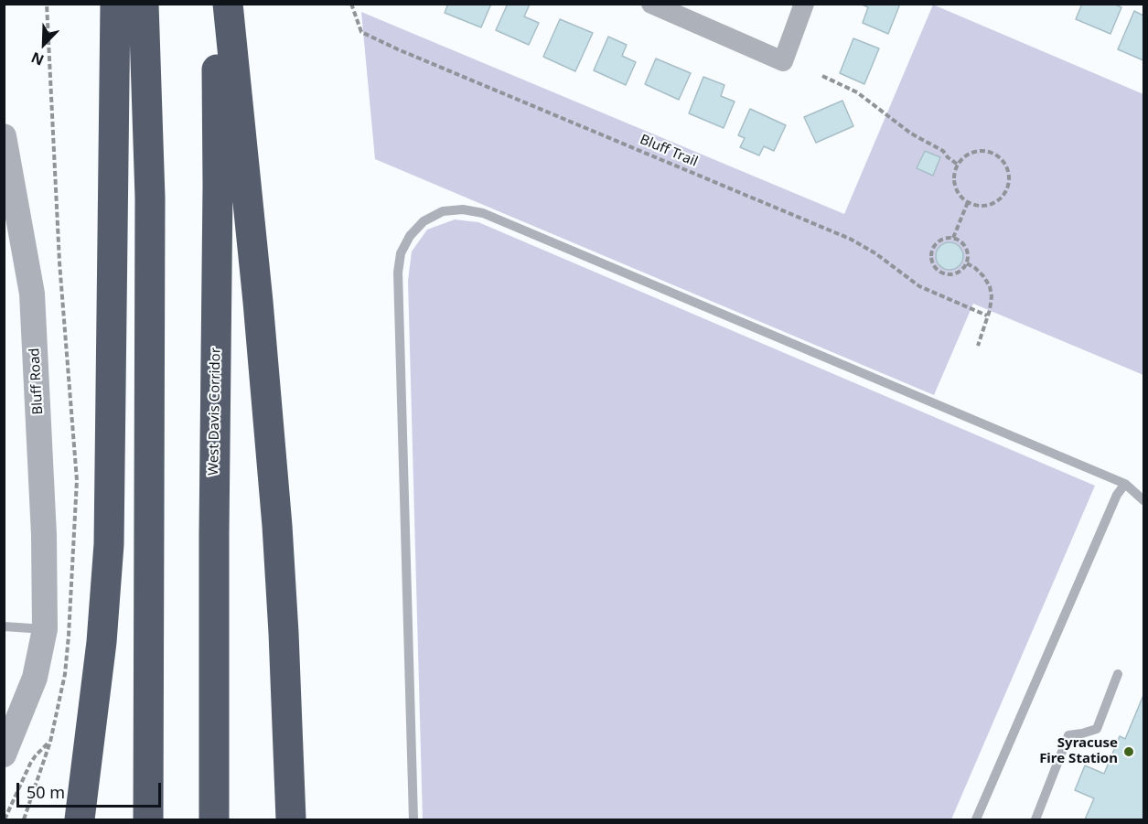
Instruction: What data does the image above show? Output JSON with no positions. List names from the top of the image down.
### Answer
{
  "streets": {
    "highway": ["West Davis Corridor"],
    "street": ["Bluff Road"],
    "path": ["Bluff Trail"]
  },
  "places": ["Syracuse Fire Station"],
  "scale_bar": "50 m",
  "north": "bottom left"
}
